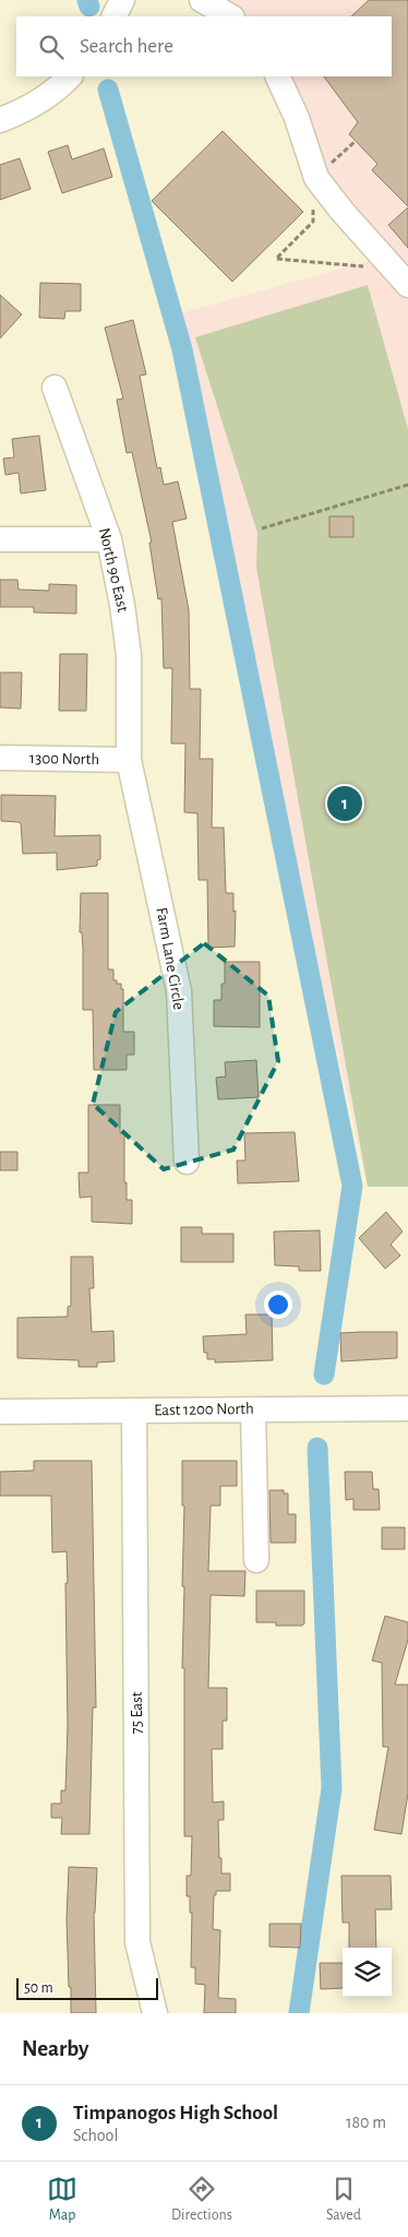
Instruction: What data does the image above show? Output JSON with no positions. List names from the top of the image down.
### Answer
{
  "streets": {
    "street": [
      "North 90 East",
      "1300 North",
      "Farm Lane Circle",
      "East 1200 North",
      "75 East"
    ]
  },
  "crossings": [
    ["North 90 East", "1300 North"],
    ["North 90 East", "Farm Lane Circle"],
    ["1300 North", "Farm Lane Circle"],
    ["East 1200 North", "75 East"]
  ],
  "scale_bar": "50 m",
  "page": {
    "search": "Search here",
    "pins": "1",
    "scale": "50 m",
    "heading": "Nearby",
    "list": [
      {
        "mark": "1",
        "name": "Timpanogos High School",
        "note": "School",
        "value": "180 m"
      }
    ],
    "nav": ["Map", "Directions", "Saved"]
  }
}
